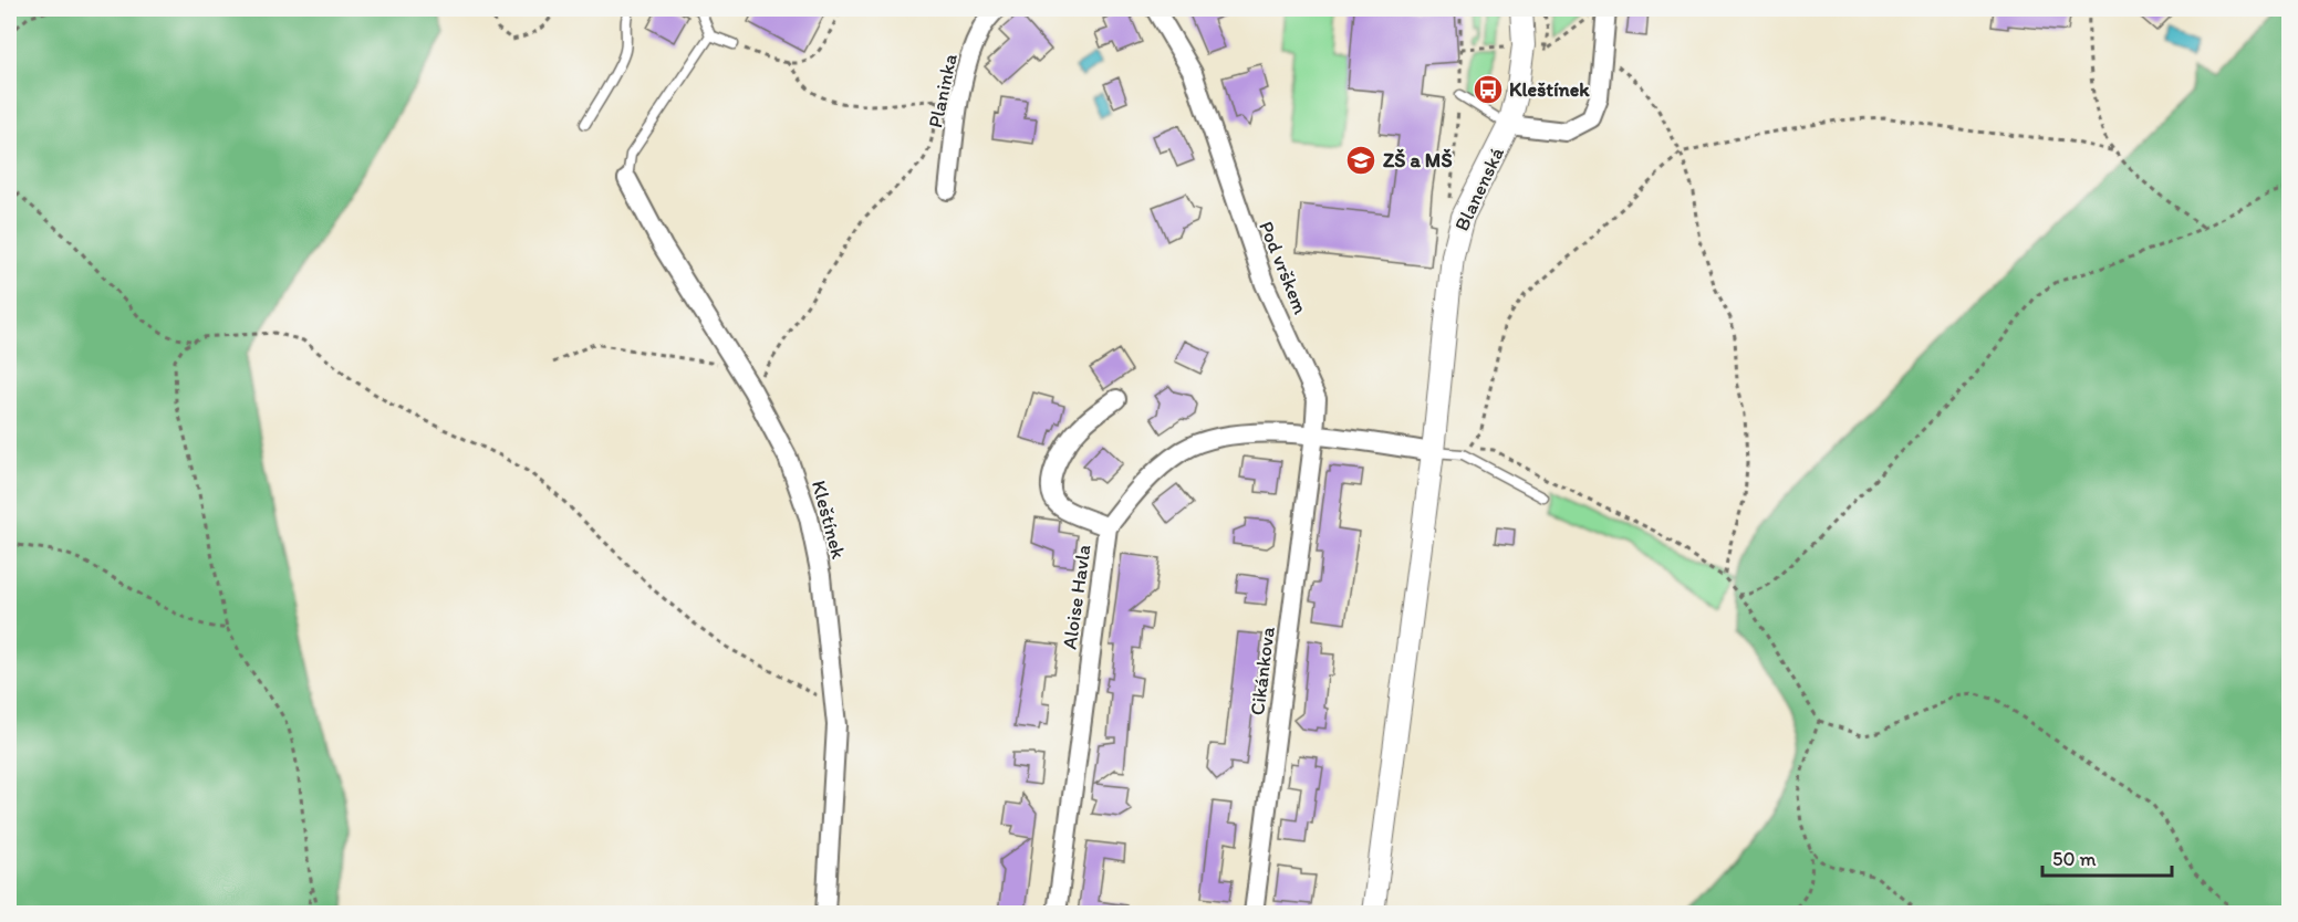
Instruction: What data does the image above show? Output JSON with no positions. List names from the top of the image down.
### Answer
{
  "streets": {
    "street": [
      "Planinka",
      "Blanenská",
      "Pod vrškem",
      "Kleštínek",
      "Aloise Havla",
      "Cikánkova"
    ]
  },
  "crossings": [
    ["Pod vrškem", "Aloise Havla"],
    ["Pod vrškem", "Cikánkova"],
    ["Aloise Havla", "Cikánkova"]
  ],
  "places": {
    "bus stop": ["Kleštínek"],
    "school or university": ["ZŠ a MŠ"]
  },
  "scale_bar": "50 m"
}
